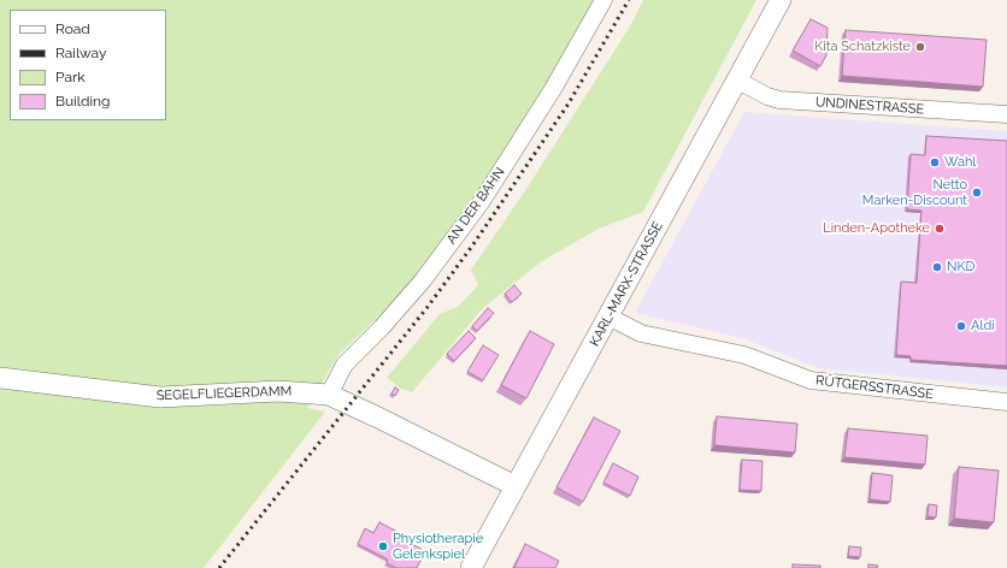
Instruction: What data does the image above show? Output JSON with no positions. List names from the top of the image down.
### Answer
{
  "streets": {
    "street": [
      "UNDINESTRASSE",
      "AN DER BAHN",
      "KARL-MARX-STRASSE",
      "RÜTGERSSTRASSE",
      "SEGELFLIEGERDAMM"
    ]
  },
  "crossings": [
    ["UNDINESTRASSE", "KARL-MARX-STRASSE"],
    ["AN DER BAHN", "SEGELFLIEGERDAMM"],
    ["KARL-MARX-STRASSE", "RÜTGERSSTRASSE"],
    ["KARL-MARX-STRASSE", "SEGELFLIEGERDAMM"]
  ],
  "places": [
    "Kita Schatzkiste",
    "Wahl",
    "Netto Marken-Discount",
    "Linden-Apotheke",
    "NKD",
    "Aldi",
    "Physiotherapie Gelenkspiel"
  ],
  "legend": [
    "Road",
    "Railway",
    "Park",
    "Building"
  ]
}
